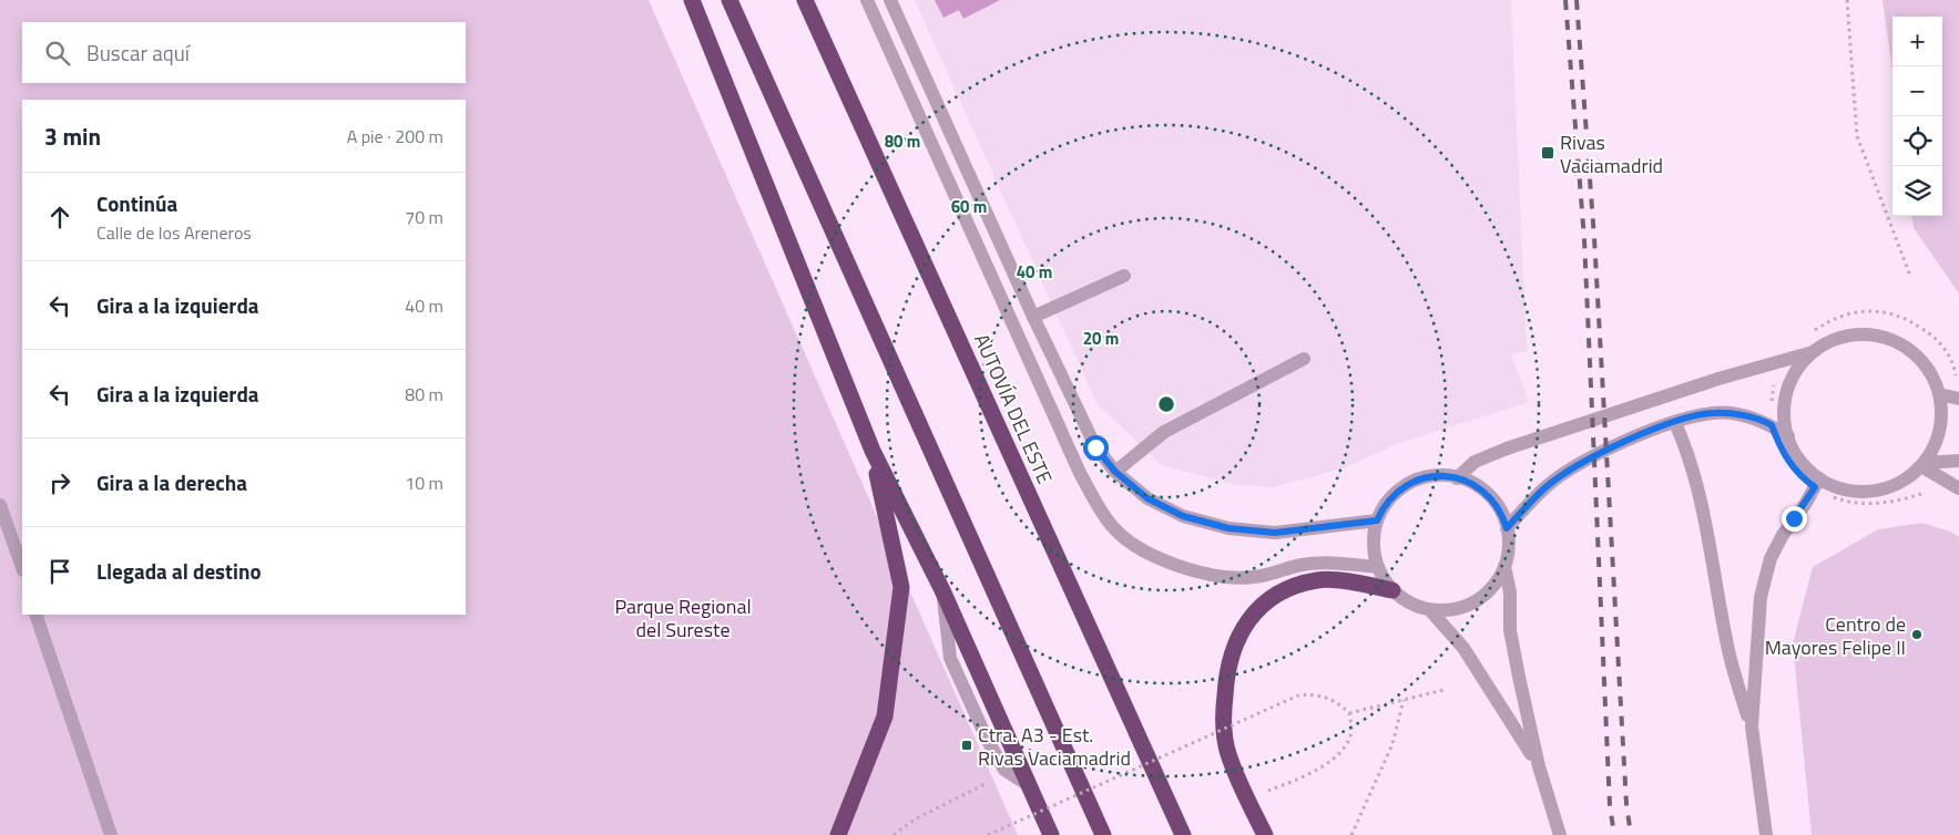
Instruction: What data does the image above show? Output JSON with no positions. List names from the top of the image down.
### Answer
{
  "streets": {
    "highway": ["AUTOVÍA DEL ESTE"]
  },
  "parks": ["Parque Regional del Sureste"],
  "places": {
    "transit": ["Rivas Vaciamadrid", "Ctra. A3 - Est. Rivas Vaciamadrid"],
    "other": ["Centro de Mayores Felipe II"]
  },
  "page": {
    "map_buttons": ["+", "−"],
    "search": "Buscar aquí",
    "heading": ["3 min", "A pie · 200 m"],
    "list": [
      ["Continúa", "Calle de los Areneros", "70 m"],
      ["Gira a la izquierda", "40 m"],
      ["Gira a la izquierda", "80 m"],
      ["Gira a la derecha", "10 m"],
      "Llegada al destino"
    ]
  },
  "rings": [
    "80 m",
    "60 m",
    "40 m",
    "20 m"
  ]
}
